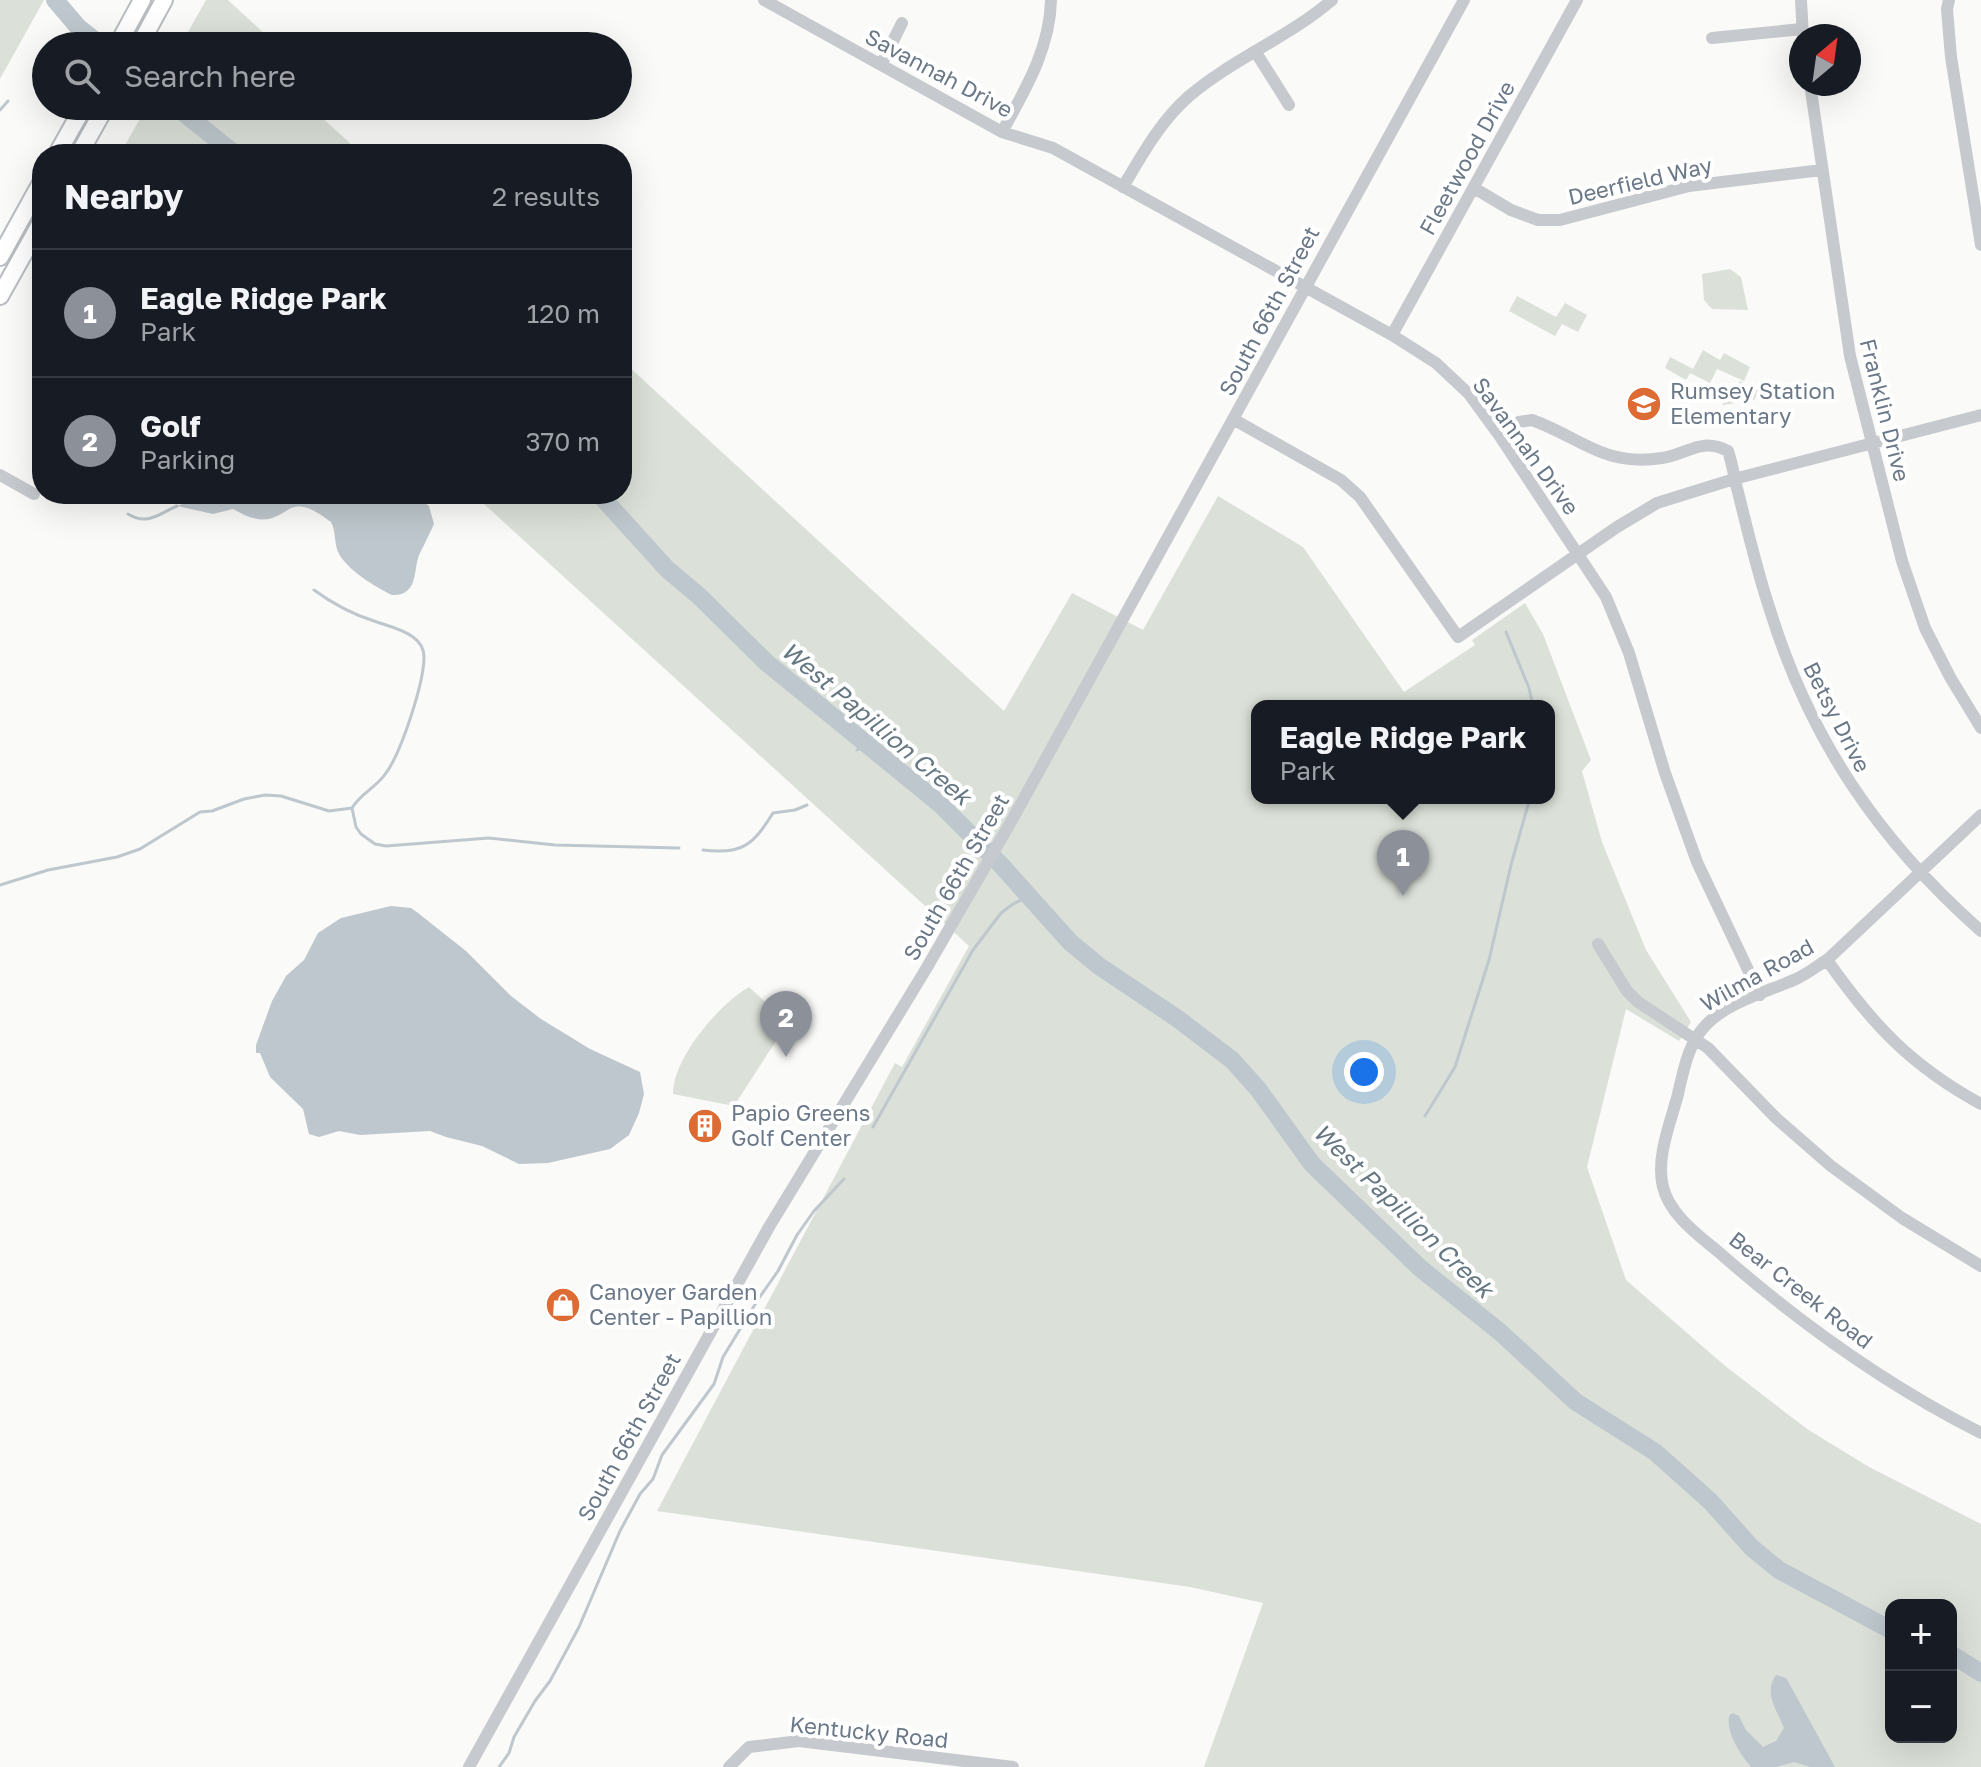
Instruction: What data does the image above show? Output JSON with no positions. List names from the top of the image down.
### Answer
{
  "streets": {
    "street": [
      "Savannah Drive",
      "Fleetwood Drive",
      "Deerfield Way",
      "South 66th Street",
      "Franklin Drive",
      "Betsy Drive",
      "Wilma Road",
      "Bear Creek Road",
      "Kentucky Road"
    ]
  },
  "crossings": [
    ["Savannah Drive", "Fleetwood Drive"],
    ["Savannah Drive", "South 66th Street"],
    ["Savannah Drive", "Betsy Drive"],
    ["Savannah Drive", "Wilma Road"],
    ["Fleetwood Drive", "Deerfield Way"],
    ["Deerfield Way", "Franklin Drive"],
    ["Betsy Drive", "Wilma Road"],
    ["Wilma Road", "Bear Creek Road"]
  ],
  "water": ["West Papillion Creek"],
  "places": {
    "school or university": ["Rumsey Station Elementary"],
    "building": ["Papio Greens Golf Center"],
    "shop": ["Canoyer Garden Center - Papillion"]
  },
  "north": "top right",
  "page": {
    "search": "Search here",
    "heading": ["Nearby", "2 results"],
    "list": [
      {
        "mark": "1",
        "name": "Eagle Ridge Park",
        "note": "Park",
        "value": "120 m"
      },
      {
        "mark": "2",
        "name": "Golf",
        "note": "Parking",
        "value": "370 m"
      }
    ],
    "popup": ["Eagle Ridge Park", "Park"],
    "pins": ["1", "2"],
    "map_buttons": ["+", "−"]
  }
}
